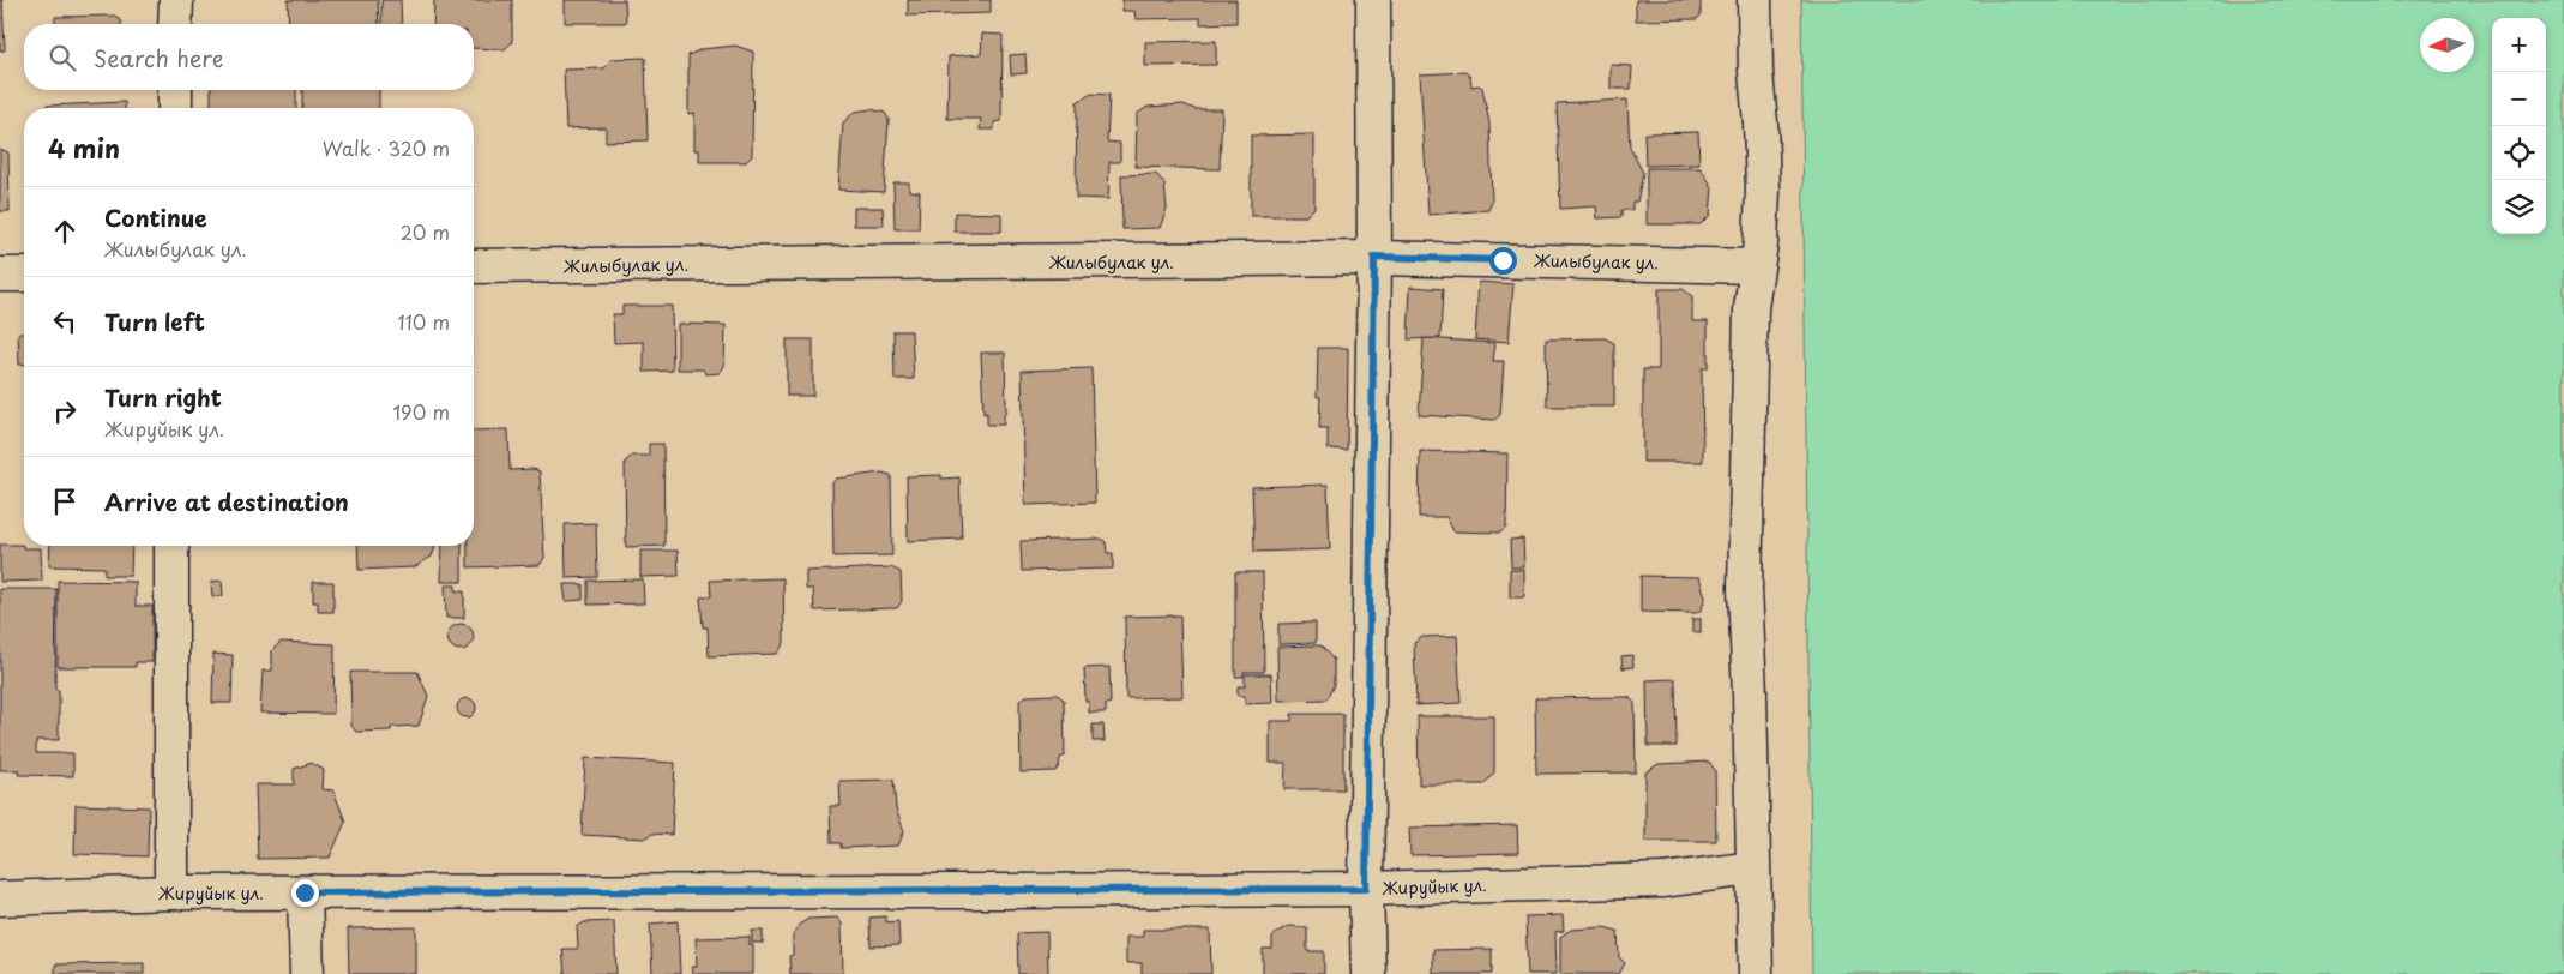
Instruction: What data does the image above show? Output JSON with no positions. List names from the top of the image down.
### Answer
{
  "streets": {
    "street": ["Жилыбулак ул.", "Жируйык ул."]
  },
  "north": "left",
  "page": {
    "map_buttons": ["+", "−"],
    "search": "Search here",
    "heading": ["4 min", "Walk · 320 m"],
    "list": [
      ["Continue", "Жилыбулак ул.", "20 m"],
      ["Turn left", "110 m"],
      ["Turn right", "Жируйык ул.", "190 m"],
      "Arrive at destination"
    ]
  }
}
